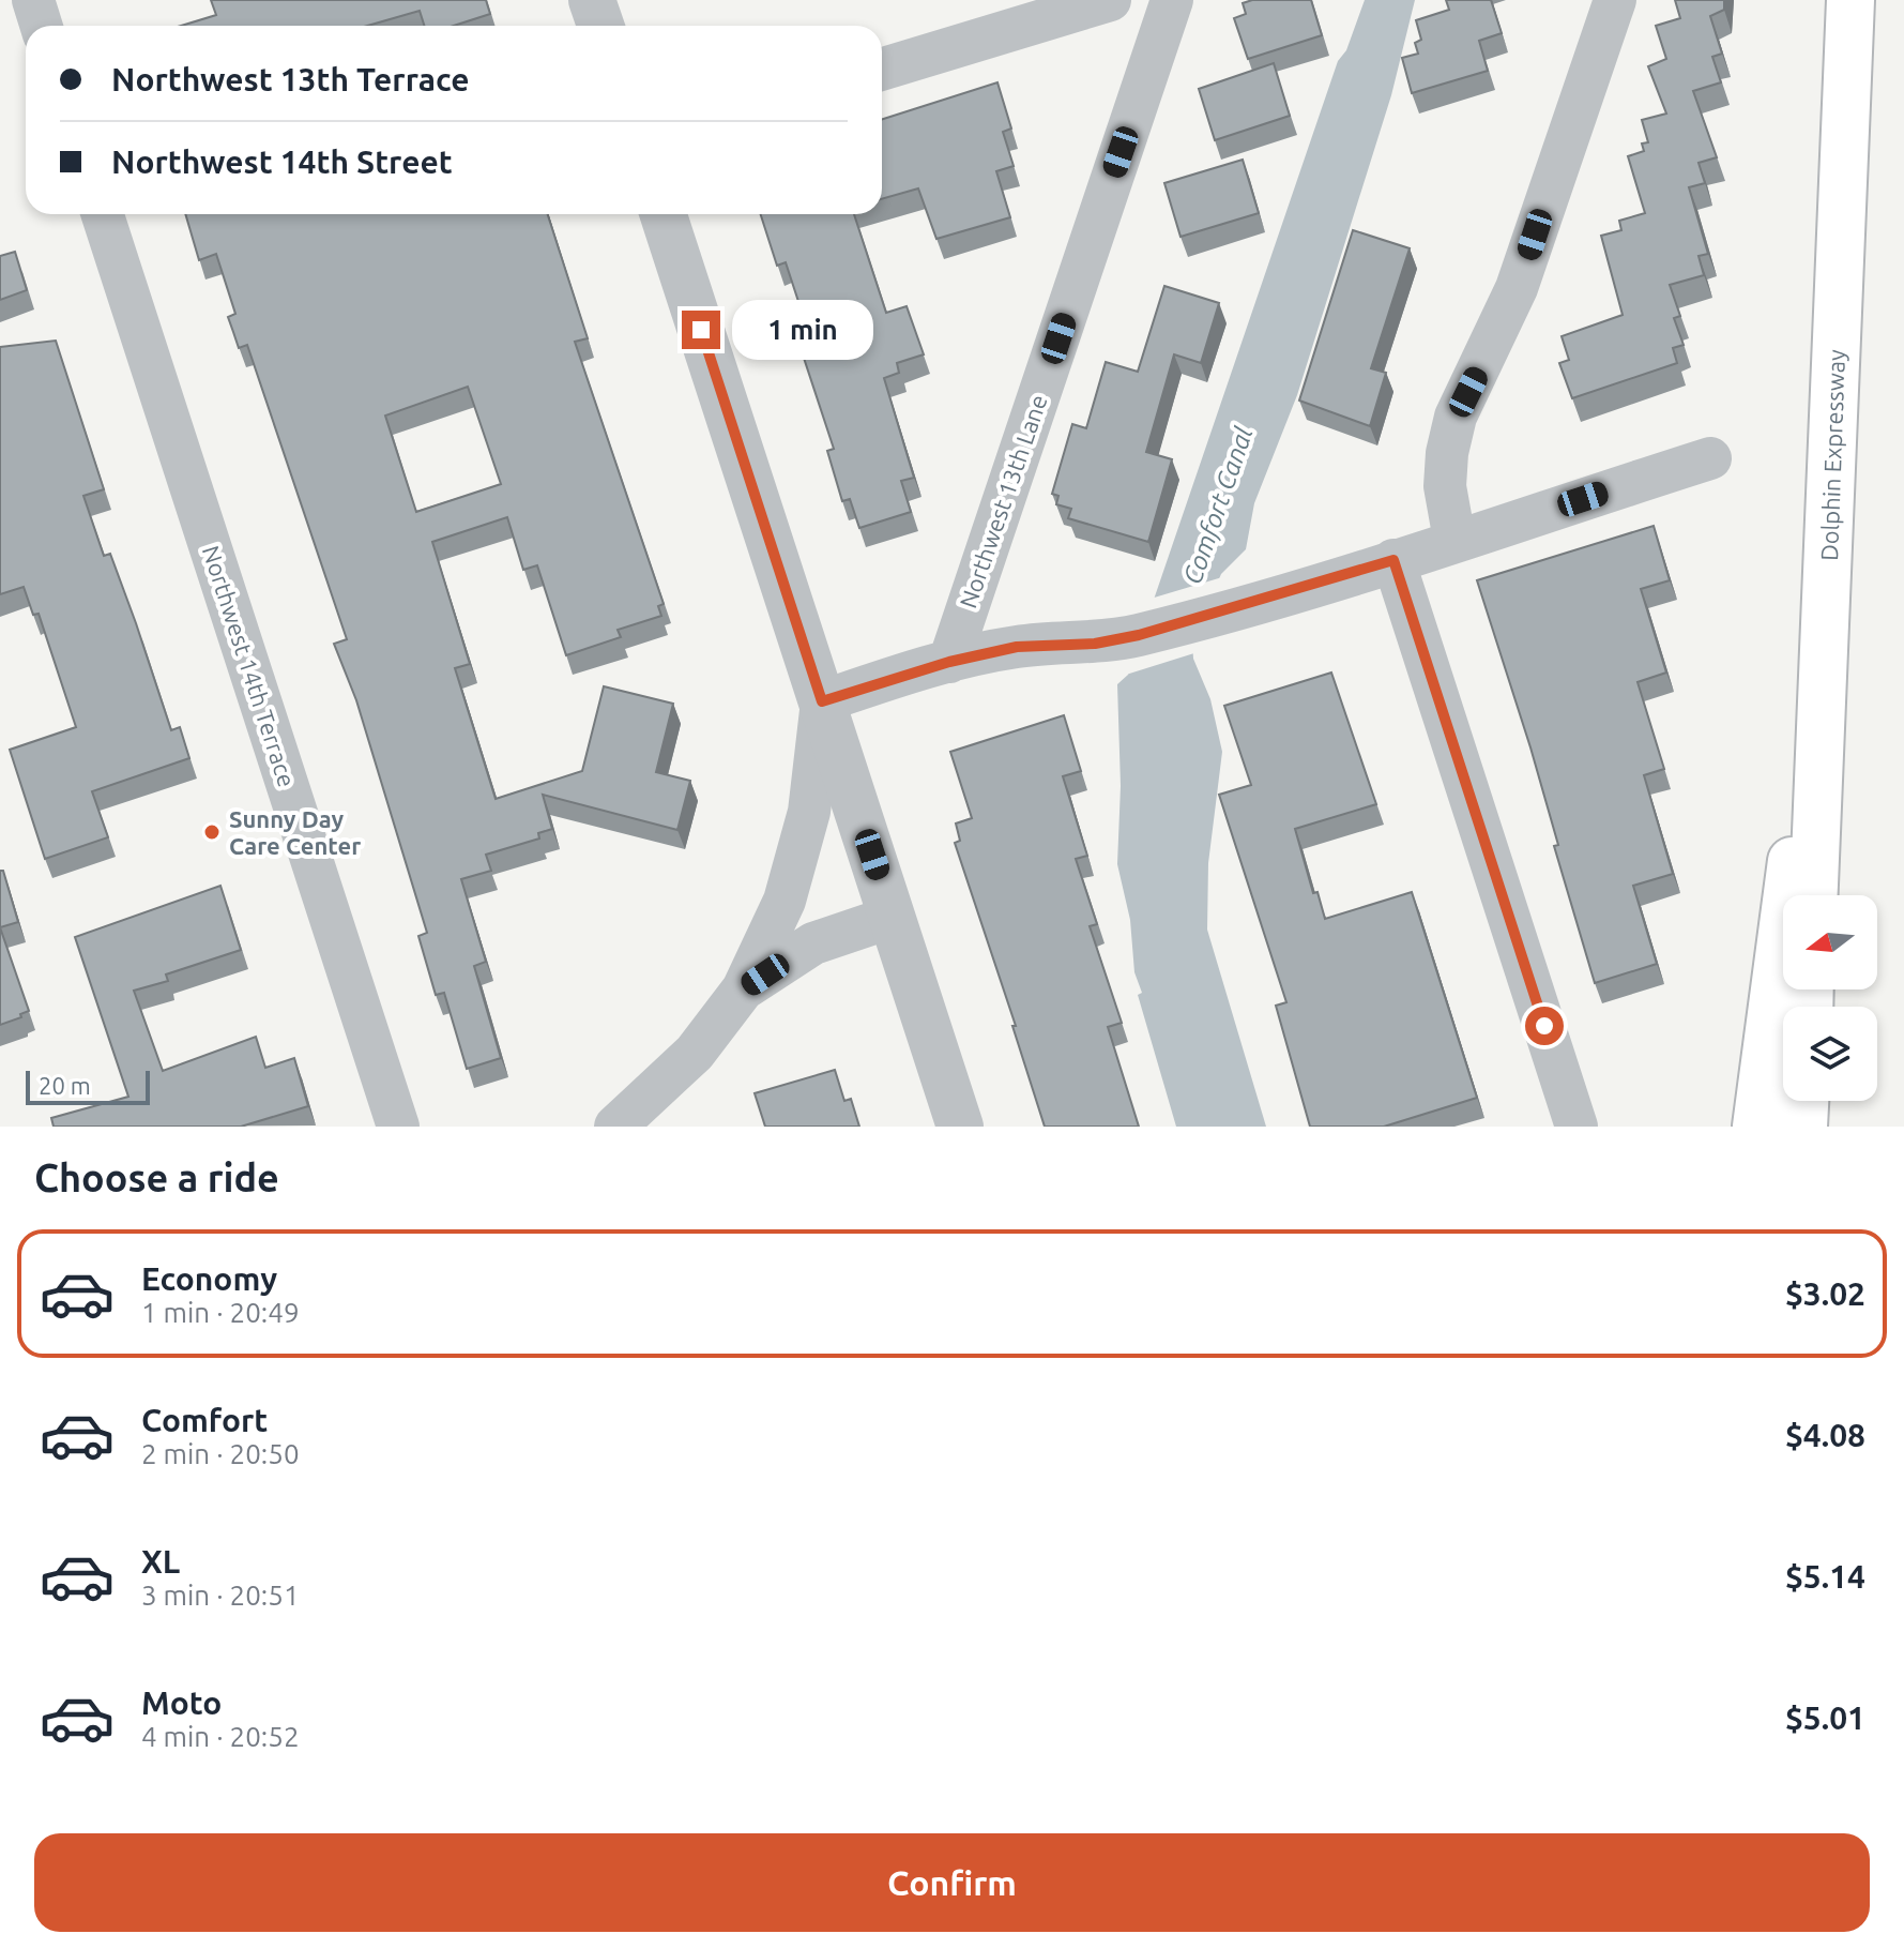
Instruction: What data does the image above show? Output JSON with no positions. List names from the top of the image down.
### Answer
{
  "streets": {
    "highway": ["Dolphin Expressway"],
    "street": ["Northwest 13th Lane", "Northwest 14th Terrace"]
  },
  "water": ["Comfort Canal"],
  "places": ["Sunny Day Care Center"],
  "scale_bar": "20 m",
  "north": "left",
  "page": {
    "banner": ["Northwest 13th Terrace", "Northwest 14th Street"],
    "bubble": "1 min",
    "scale": "20 m",
    "heading": "Choose a ride",
    "list": [
      {
        "name": "Economy",
        "note": "1 min · 20:49",
        "value": "$3.02"
      },
      {
        "name": "Comfort",
        "note": "2 min · 20:50",
        "value": "$4.08"
      },
      {
        "name": "XL",
        "note": "3 min · 20:51",
        "value": "$5.14"
      },
      {
        "name": "Moto",
        "note": "4 min · 20:52",
        "value": "$5.01"
      }
    ],
    "buttons": "Confirm"
  }
}
